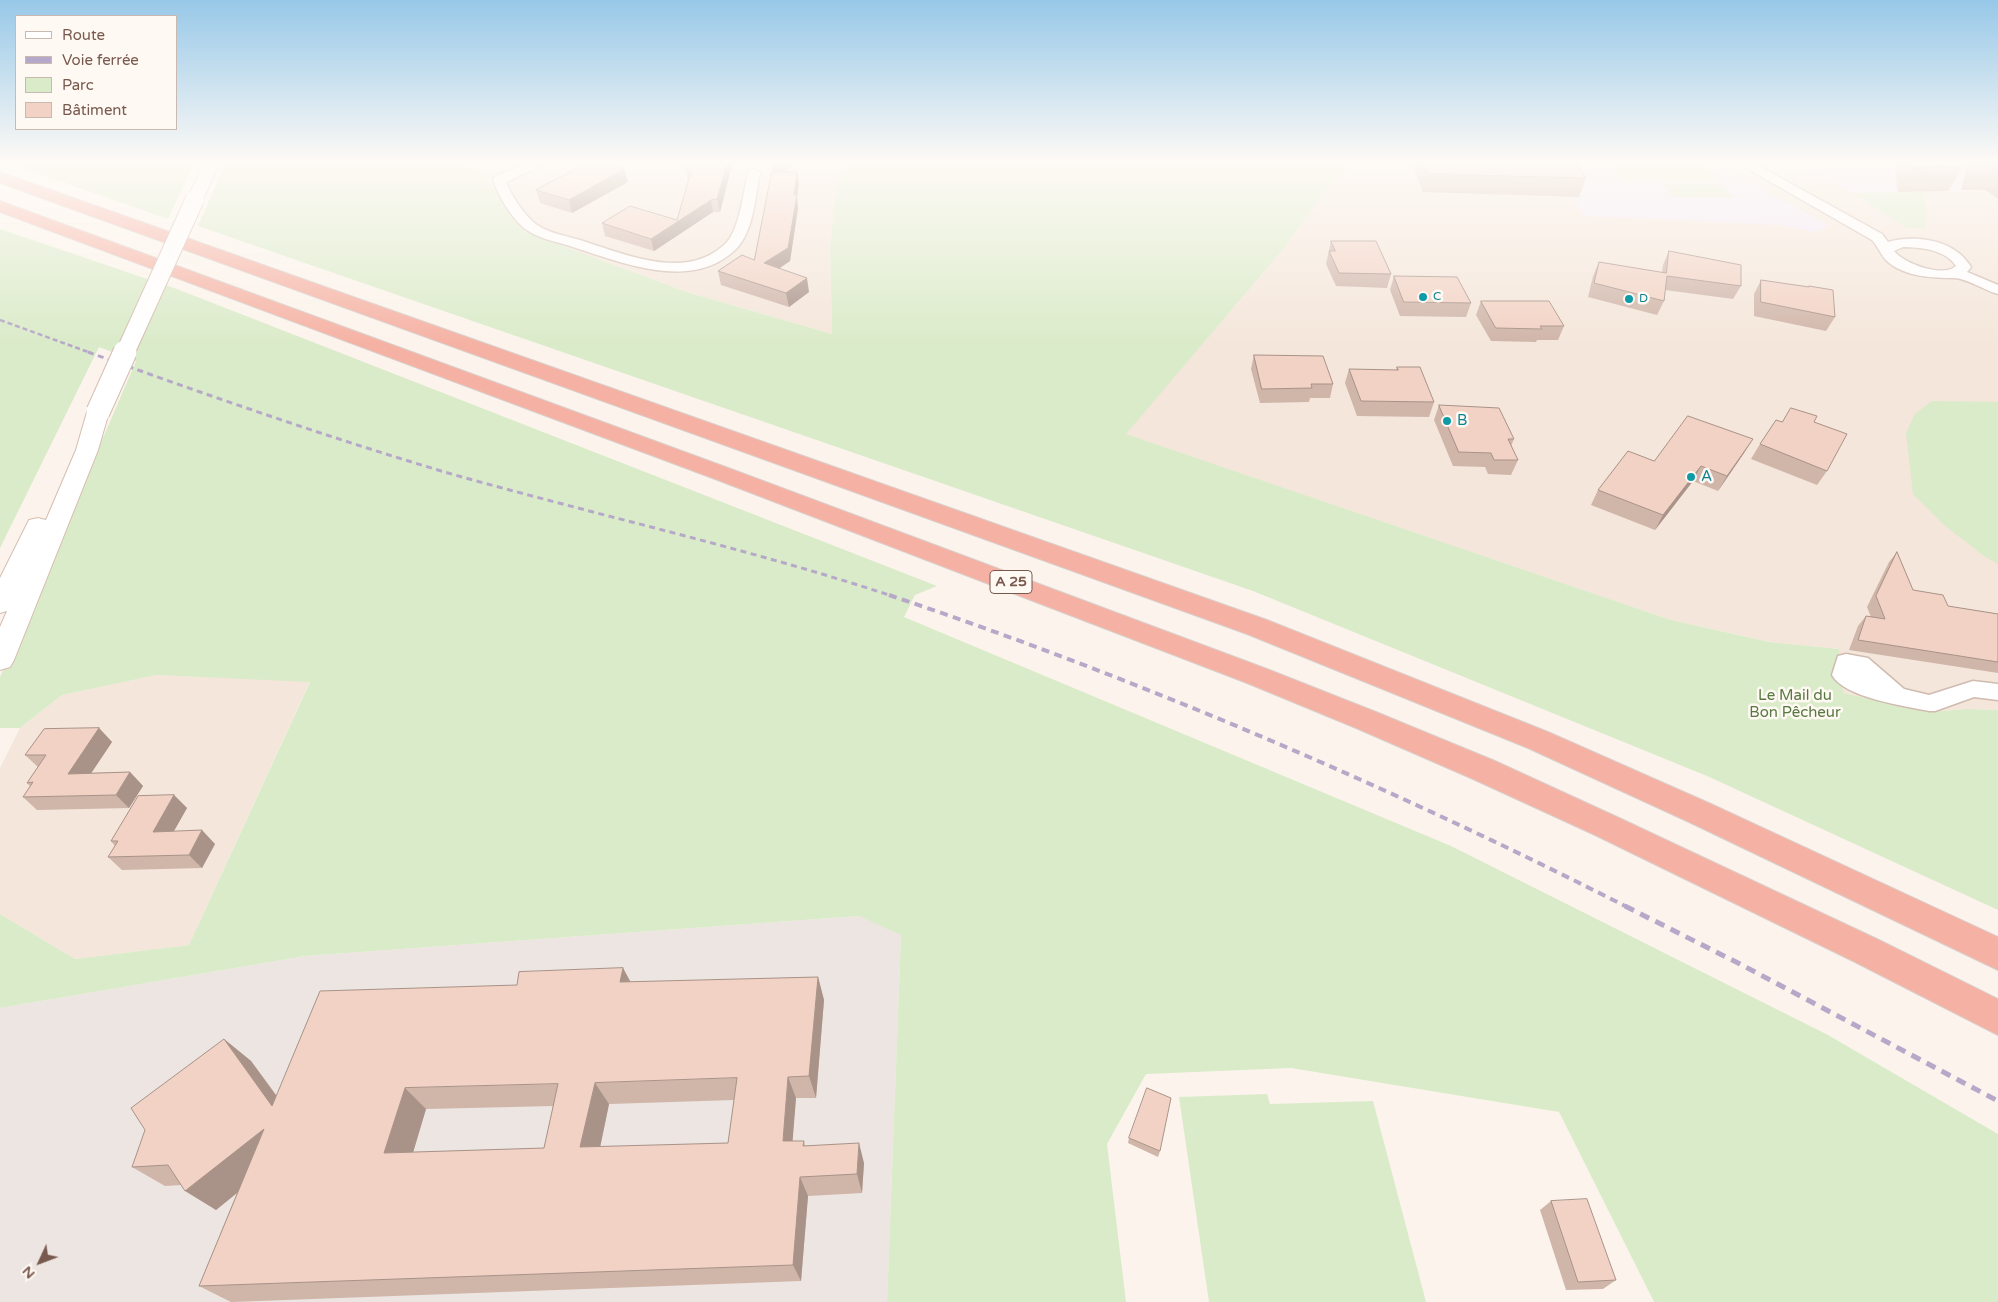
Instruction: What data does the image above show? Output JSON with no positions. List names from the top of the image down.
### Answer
{
  "streets": {
    "highway": ["A 25"]
  },
  "parks": ["Le Mail du Bon Pêcheur"],
  "places": [
    "C",
    "D",
    "B",
    "A"
  ],
  "legend": [
    "Route",
    "Voie ferrée",
    "Parc",
    "Bâtiment"
  ],
  "north": "bottom left"
}
